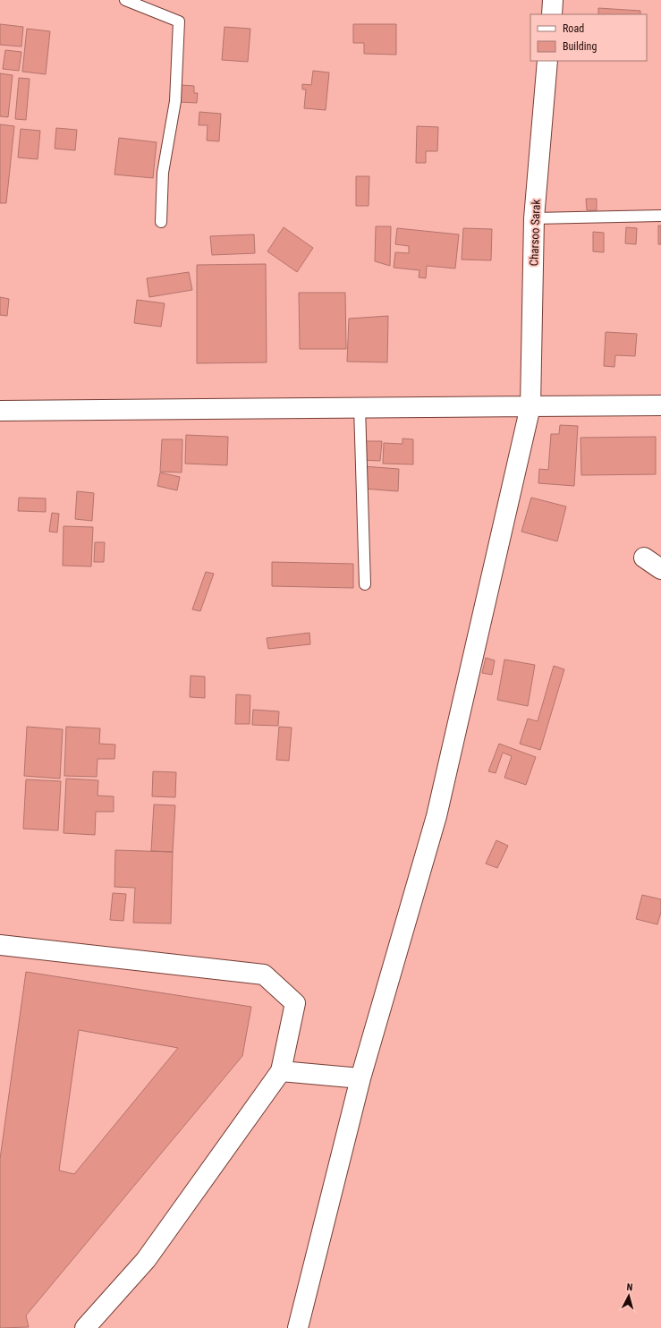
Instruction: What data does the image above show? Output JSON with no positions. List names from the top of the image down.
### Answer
{
  "streets": {
    "main road": ["Charsoo Sarak"]
  },
  "legend": ["Road", "Building"],
  "north": "top"
}
